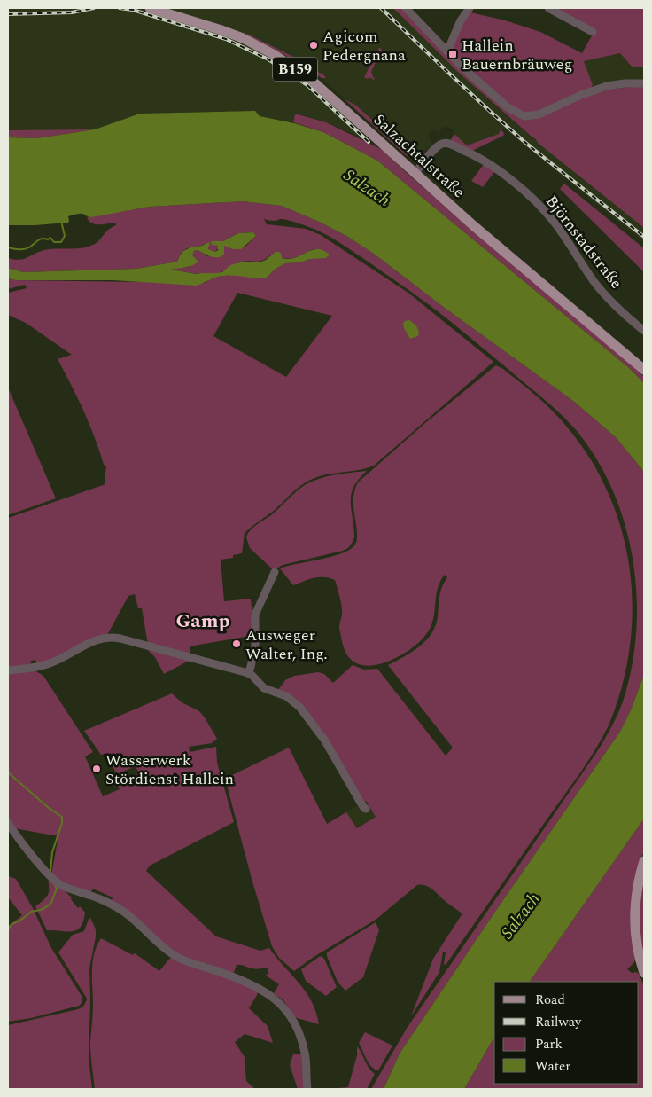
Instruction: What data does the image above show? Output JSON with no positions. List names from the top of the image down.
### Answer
{
  "streets": {
    "main road": ["B159", "Salzachtalstraße"],
    "street": ["Björnstadstraße"]
  },
  "crossings": [
    ["Salzachtalstraße", "Björnstadstraße"]
  ],
  "districts": ["Gamp"],
  "water": ["Salzach"],
  "places": {
    "other": ["Agicom Pedergnana", "Ausweger Walter, Ing.", "Wasserwerk Stördienst Hallein"],
    "transit": ["Hallein Bauernbräuweg"]
  },
  "legend": [
    "Road",
    "Railway",
    "Park",
    "Water"
  ]
}
